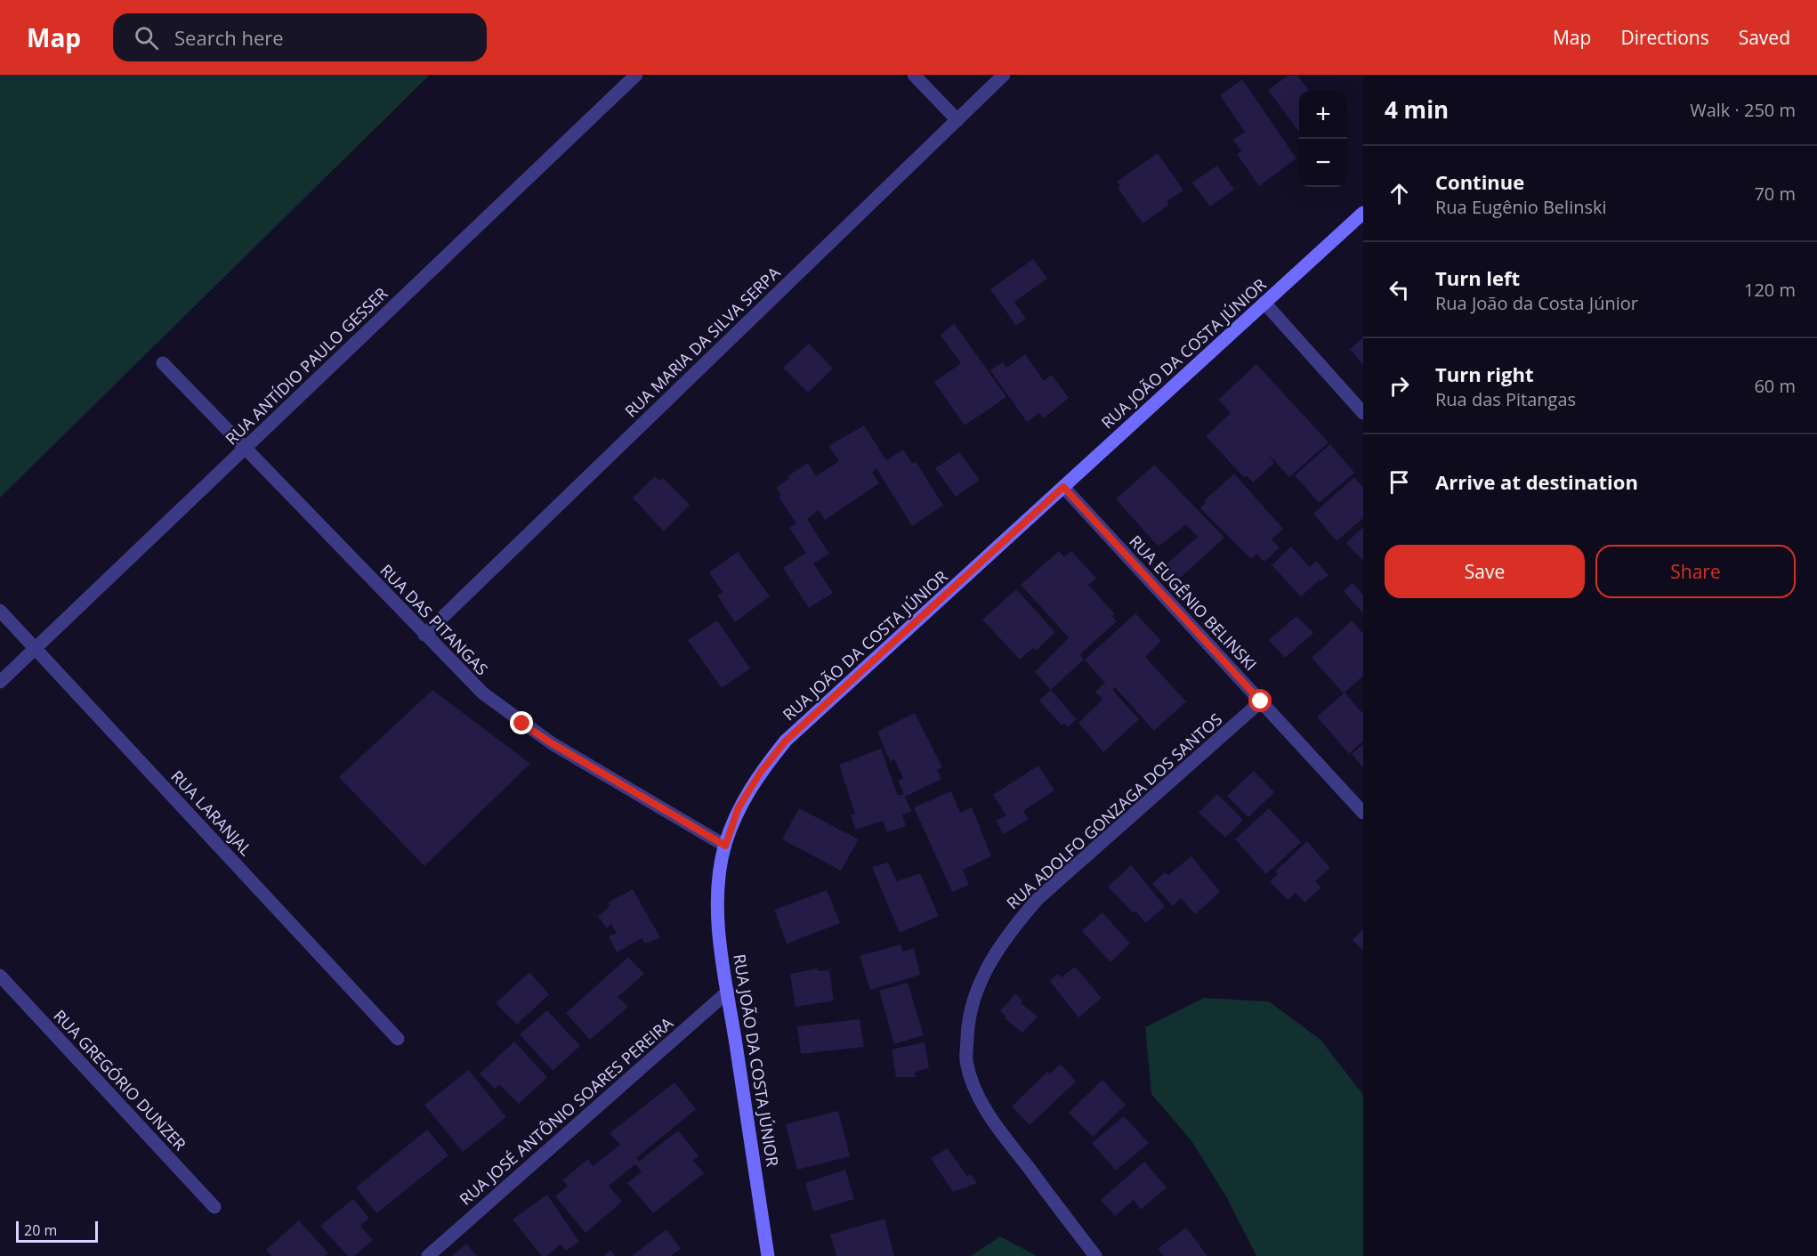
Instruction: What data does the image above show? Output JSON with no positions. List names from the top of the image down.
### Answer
{
  "streets": {
    "main road": ["RUA JOÃO DA COSTA JÚNIOR"],
    "street": [
      "RUA MARIA DA SILVA SERPA",
      "RUA ANTÍDIO PAULO GESSER",
      "RUA EUGÊNIO BELINSKI",
      "RUA DAS PITANGAS",
      "RUA ADOLFO GONZAGA DOS SANTOS",
      "RUA LARANJAL",
      "RUA GREGÓRIO DUNZER",
      "RUA JOSÉ ANTÔNIO SOARES PEREIRA"
    ]
  },
  "crossings": [
    ["RUA MARIA DA SILVA SERPA", "RUA DAS PITANGAS"],
    ["RUA JOÃO DA COSTA JÚNIOR", "RUA EUGÊNIO BELINSKI"],
    ["RUA JOÃO DA COSTA JÚNIOR", "RUA DAS PITANGAS"],
    ["RUA JOÃO DA COSTA JÚNIOR", "RUA JOSÉ ANTÔNIO SOARES PEREIRA"],
    ["RUA ANTÍDIO PAULO GESSER", "RUA DAS PITANGAS"],
    ["RUA ANTÍDIO PAULO GESSER", "RUA LARANJAL"],
    ["RUA EUGÊNIO BELINSKI", "RUA ADOLFO GONZAGA DOS SANTOS"]
  ],
  "scale_bar": "20 m",
  "page": {
    "header": "Map",
    "search": "Search here",
    "nav": ["Map", "Directions", "Saved"],
    "heading": ["4 min", "Walk · 250 m"],
    "map_buttons": ["+", "−"],
    "list": [
      ["Continue", "Rua Eugênio Belinski", "70 m"],
      ["Turn left", "Rua João da Costa Júnior", "120 m"],
      ["Turn right", "Rua das Pitangas", "60 m"],
      "Arrive at destination"
    ],
    "buttons": ["Save", "Share"],
    "scale": "20 m"
  }
}
